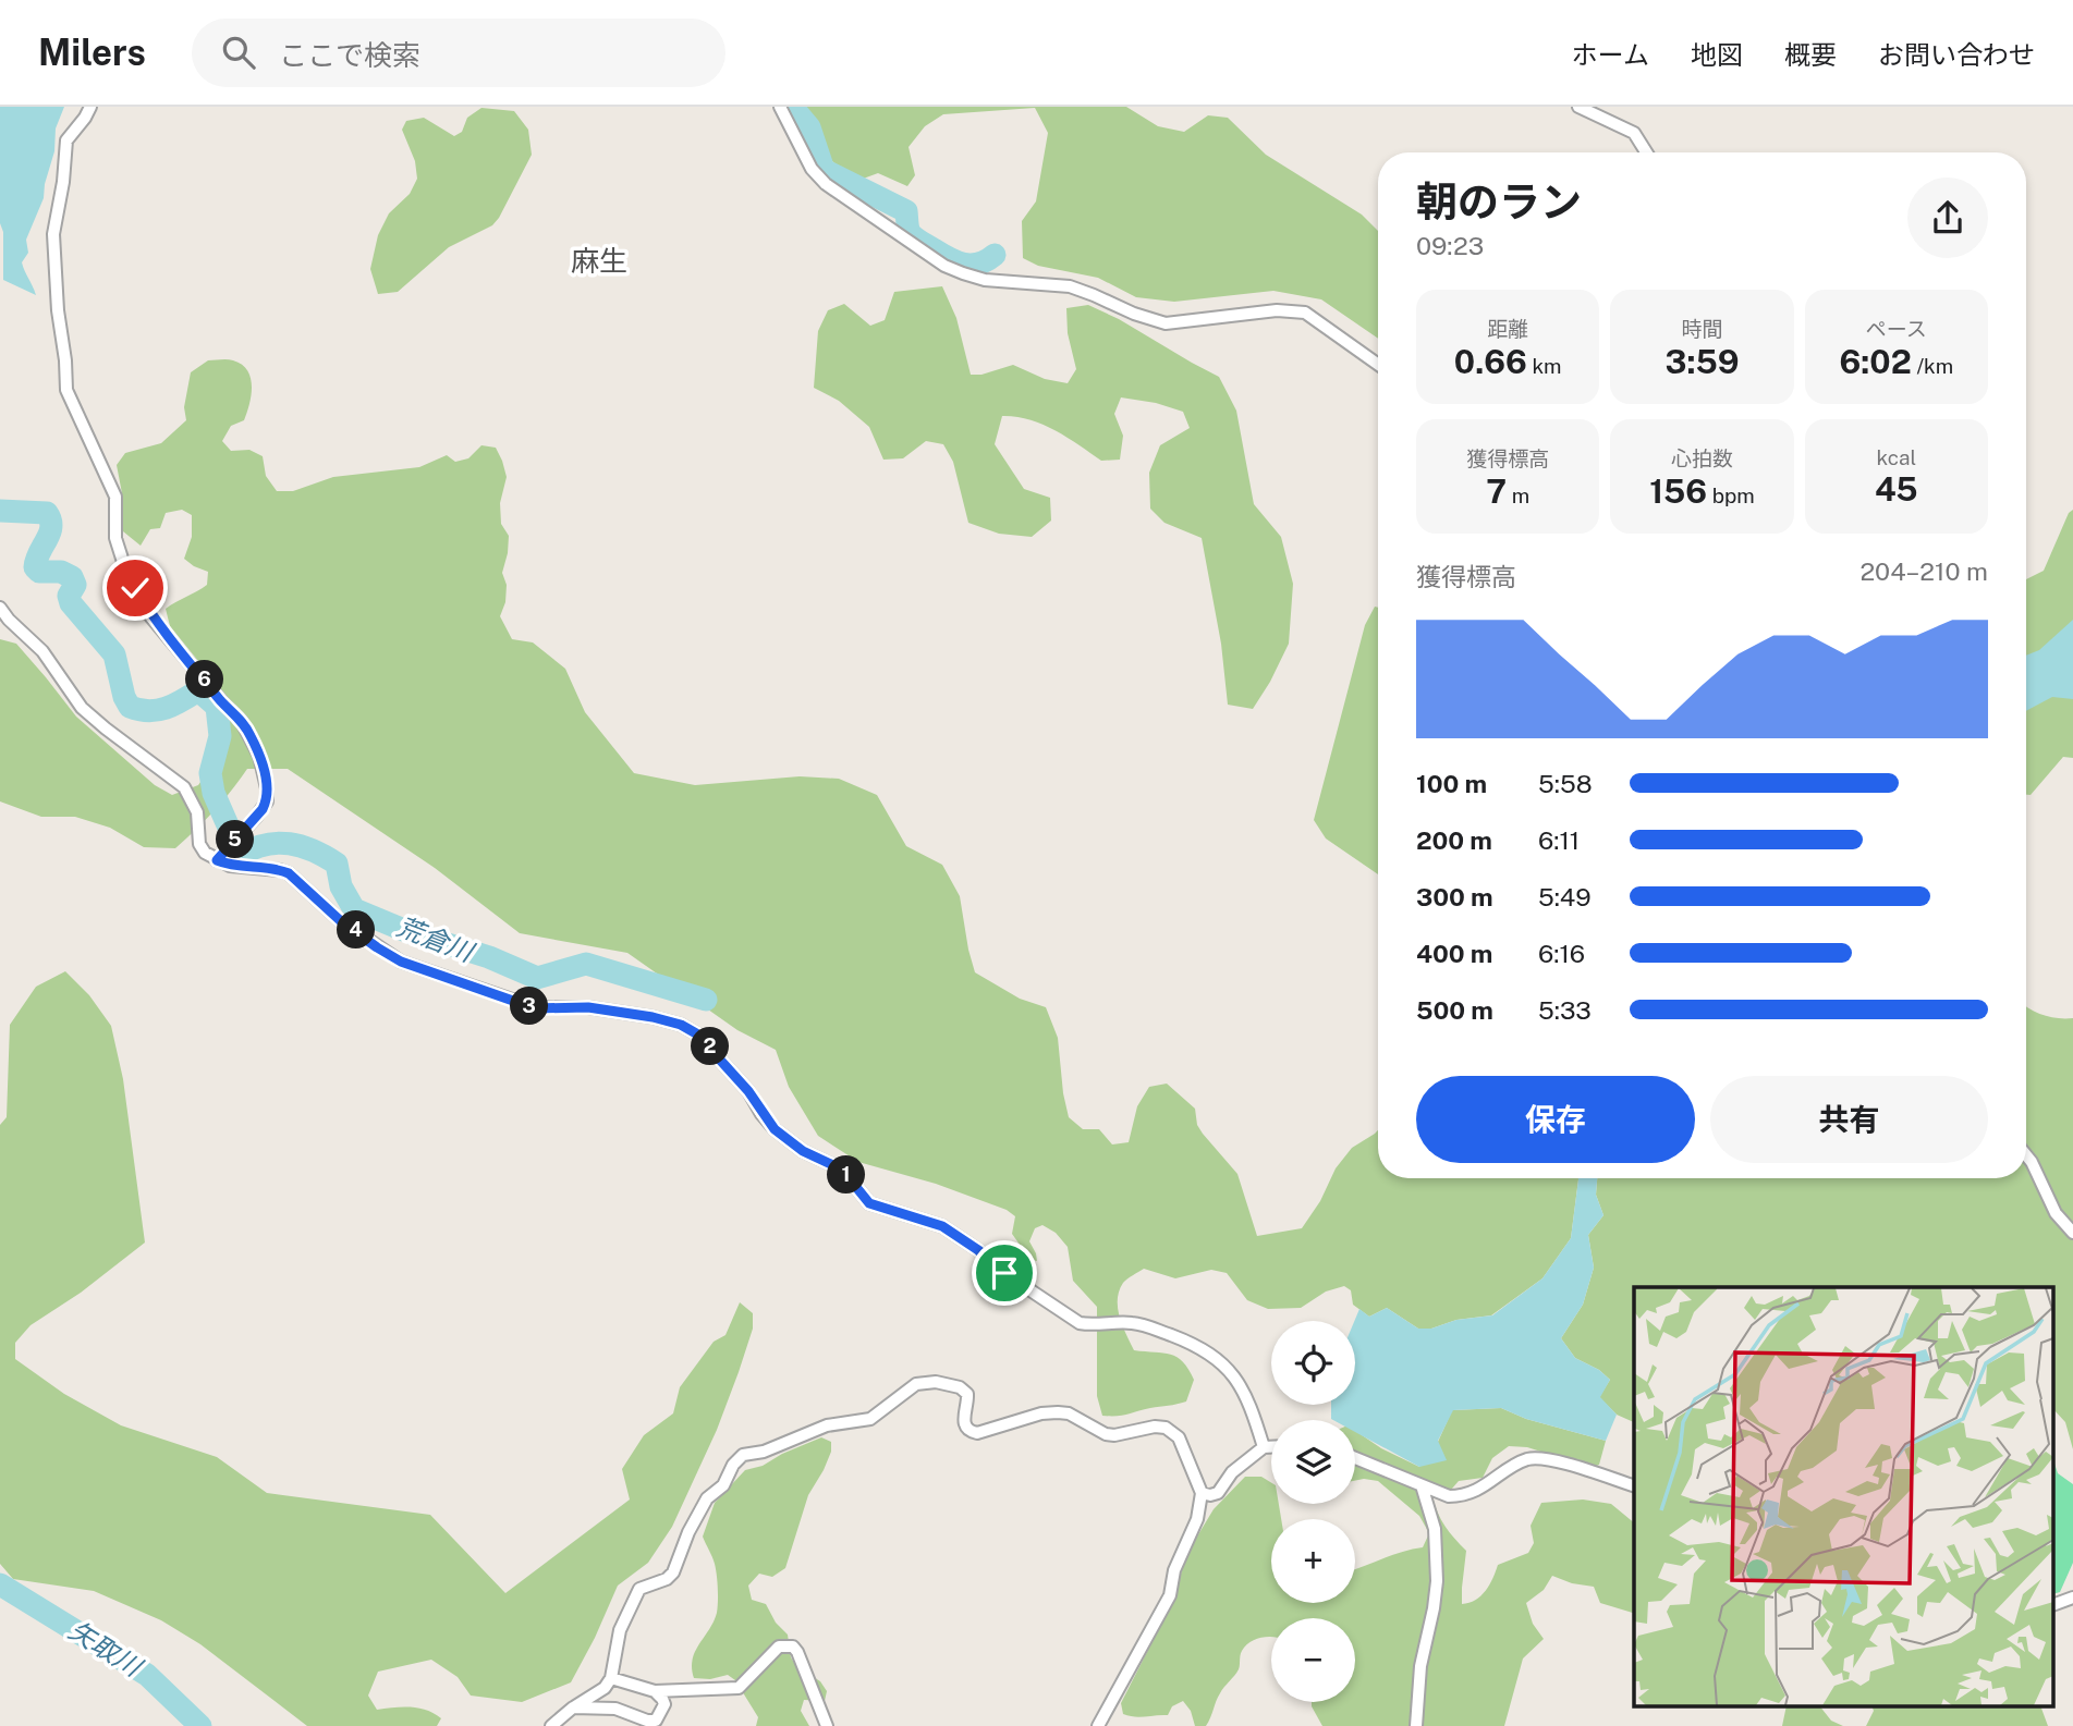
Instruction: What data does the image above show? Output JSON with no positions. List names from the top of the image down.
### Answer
{
  "districts": ["麻生"],
  "water": ["荒倉川", "矢取川"],
  "page": {
    "header": "Milers",
    "search": "ここで検索",
    "nav": [
      "ホーム",
      "地図",
      "概要",
      "お問い合わせ"
    ],
    "heading": ["朝のラン", "09:23"],
    "stats": [
      ["距離", "0.66 km"],
      ["時間", "3:59"],
      ["ペース", "6:02 /km"],
      ["獲得標高", "7 m"],
      ["心拍数", "156 bpm"],
      ["kcal", "45"]
    ],
    "chart": ["獲得標高", "204–210 m"],
    "pins": [
      "6",
      "5",
      "4",
      "3",
      "2",
      "1"
    ],
    "list": [
      {
        "name": "100 m",
        "note": "5:58"
      },
      {
        "name": "200 m",
        "note": "6:11"
      },
      {
        "name": "300 m",
        "note": "5:49"
      },
      {
        "name": "400 m",
        "note": "6:16"
      },
      {
        "name": "500 m",
        "note": "5:33"
      }
    ],
    "buttons": ["保存", "共有"],
    "map_buttons": ["+", "−"]
  }
}
